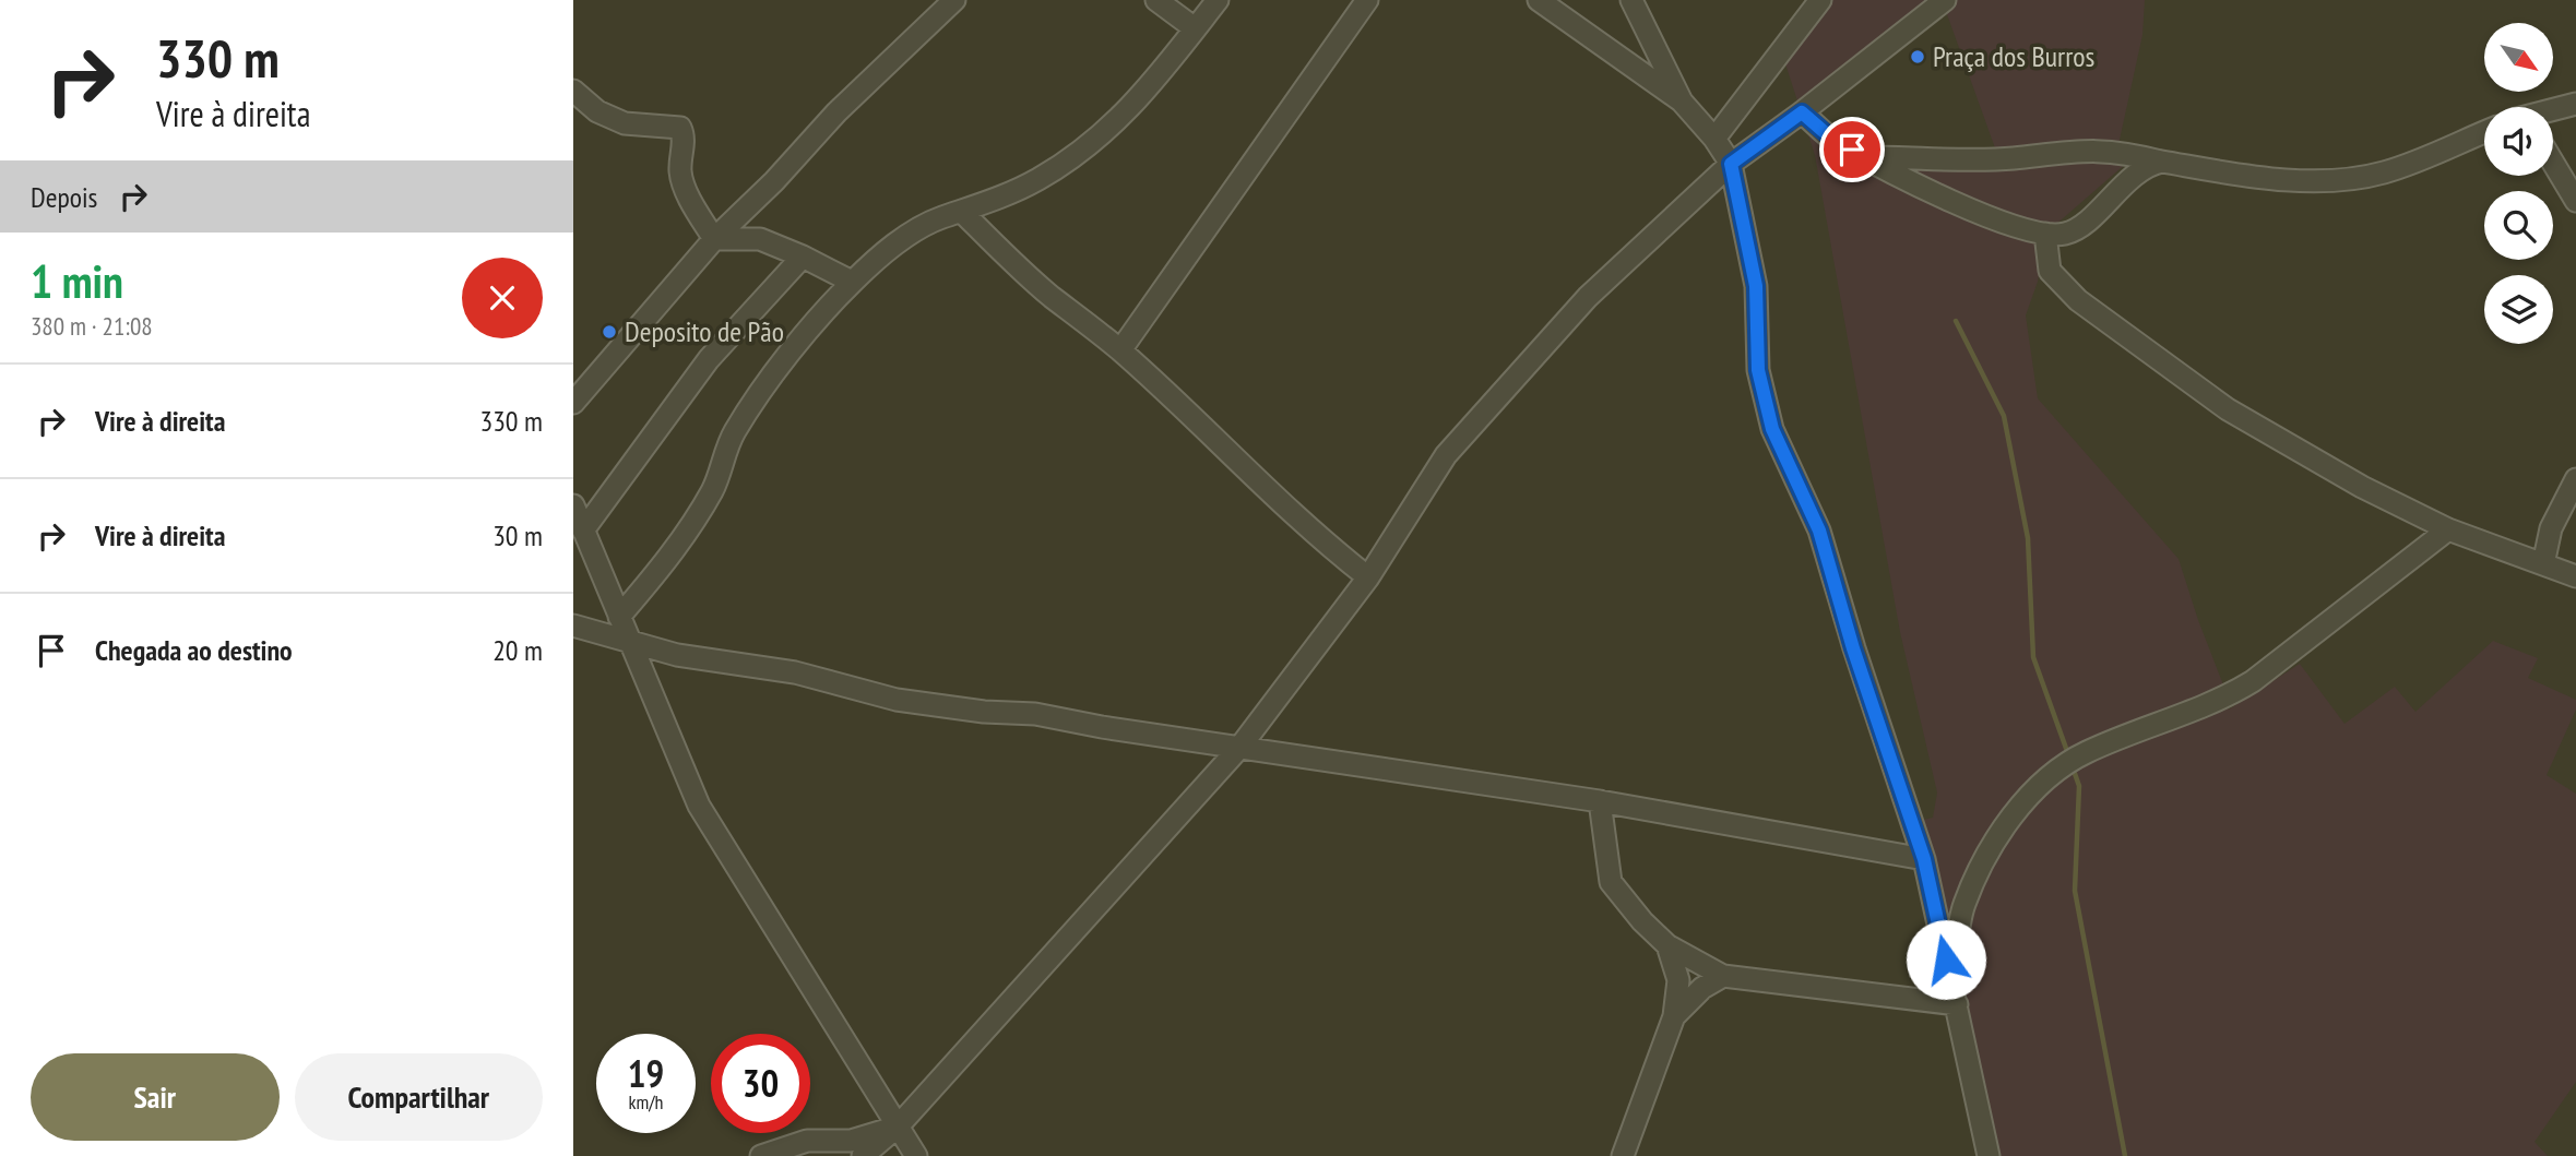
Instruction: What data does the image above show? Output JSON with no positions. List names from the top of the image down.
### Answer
{
  "places": ["Praça dos Burros", "Deposito de Pão"],
  "north": "bottom right",
  "page": {
    "turn": ["330 m", "Vire à direita"],
    "then": "Depois",
    "heading": ["1 min", "380 m · 21:08"],
    "list": [
      {
        "name": "Vire à direita",
        "value": "330 m"
      },
      {
        "name": "Vire à direita",
        "value": "30 m"
      },
      {
        "name": "Chegada ao destino",
        "value": "20 m"
      }
    ],
    "speed": "19 km/h",
    "limit": "30",
    "buttons": ["Sair", "Compartilhar"]
  }
}
